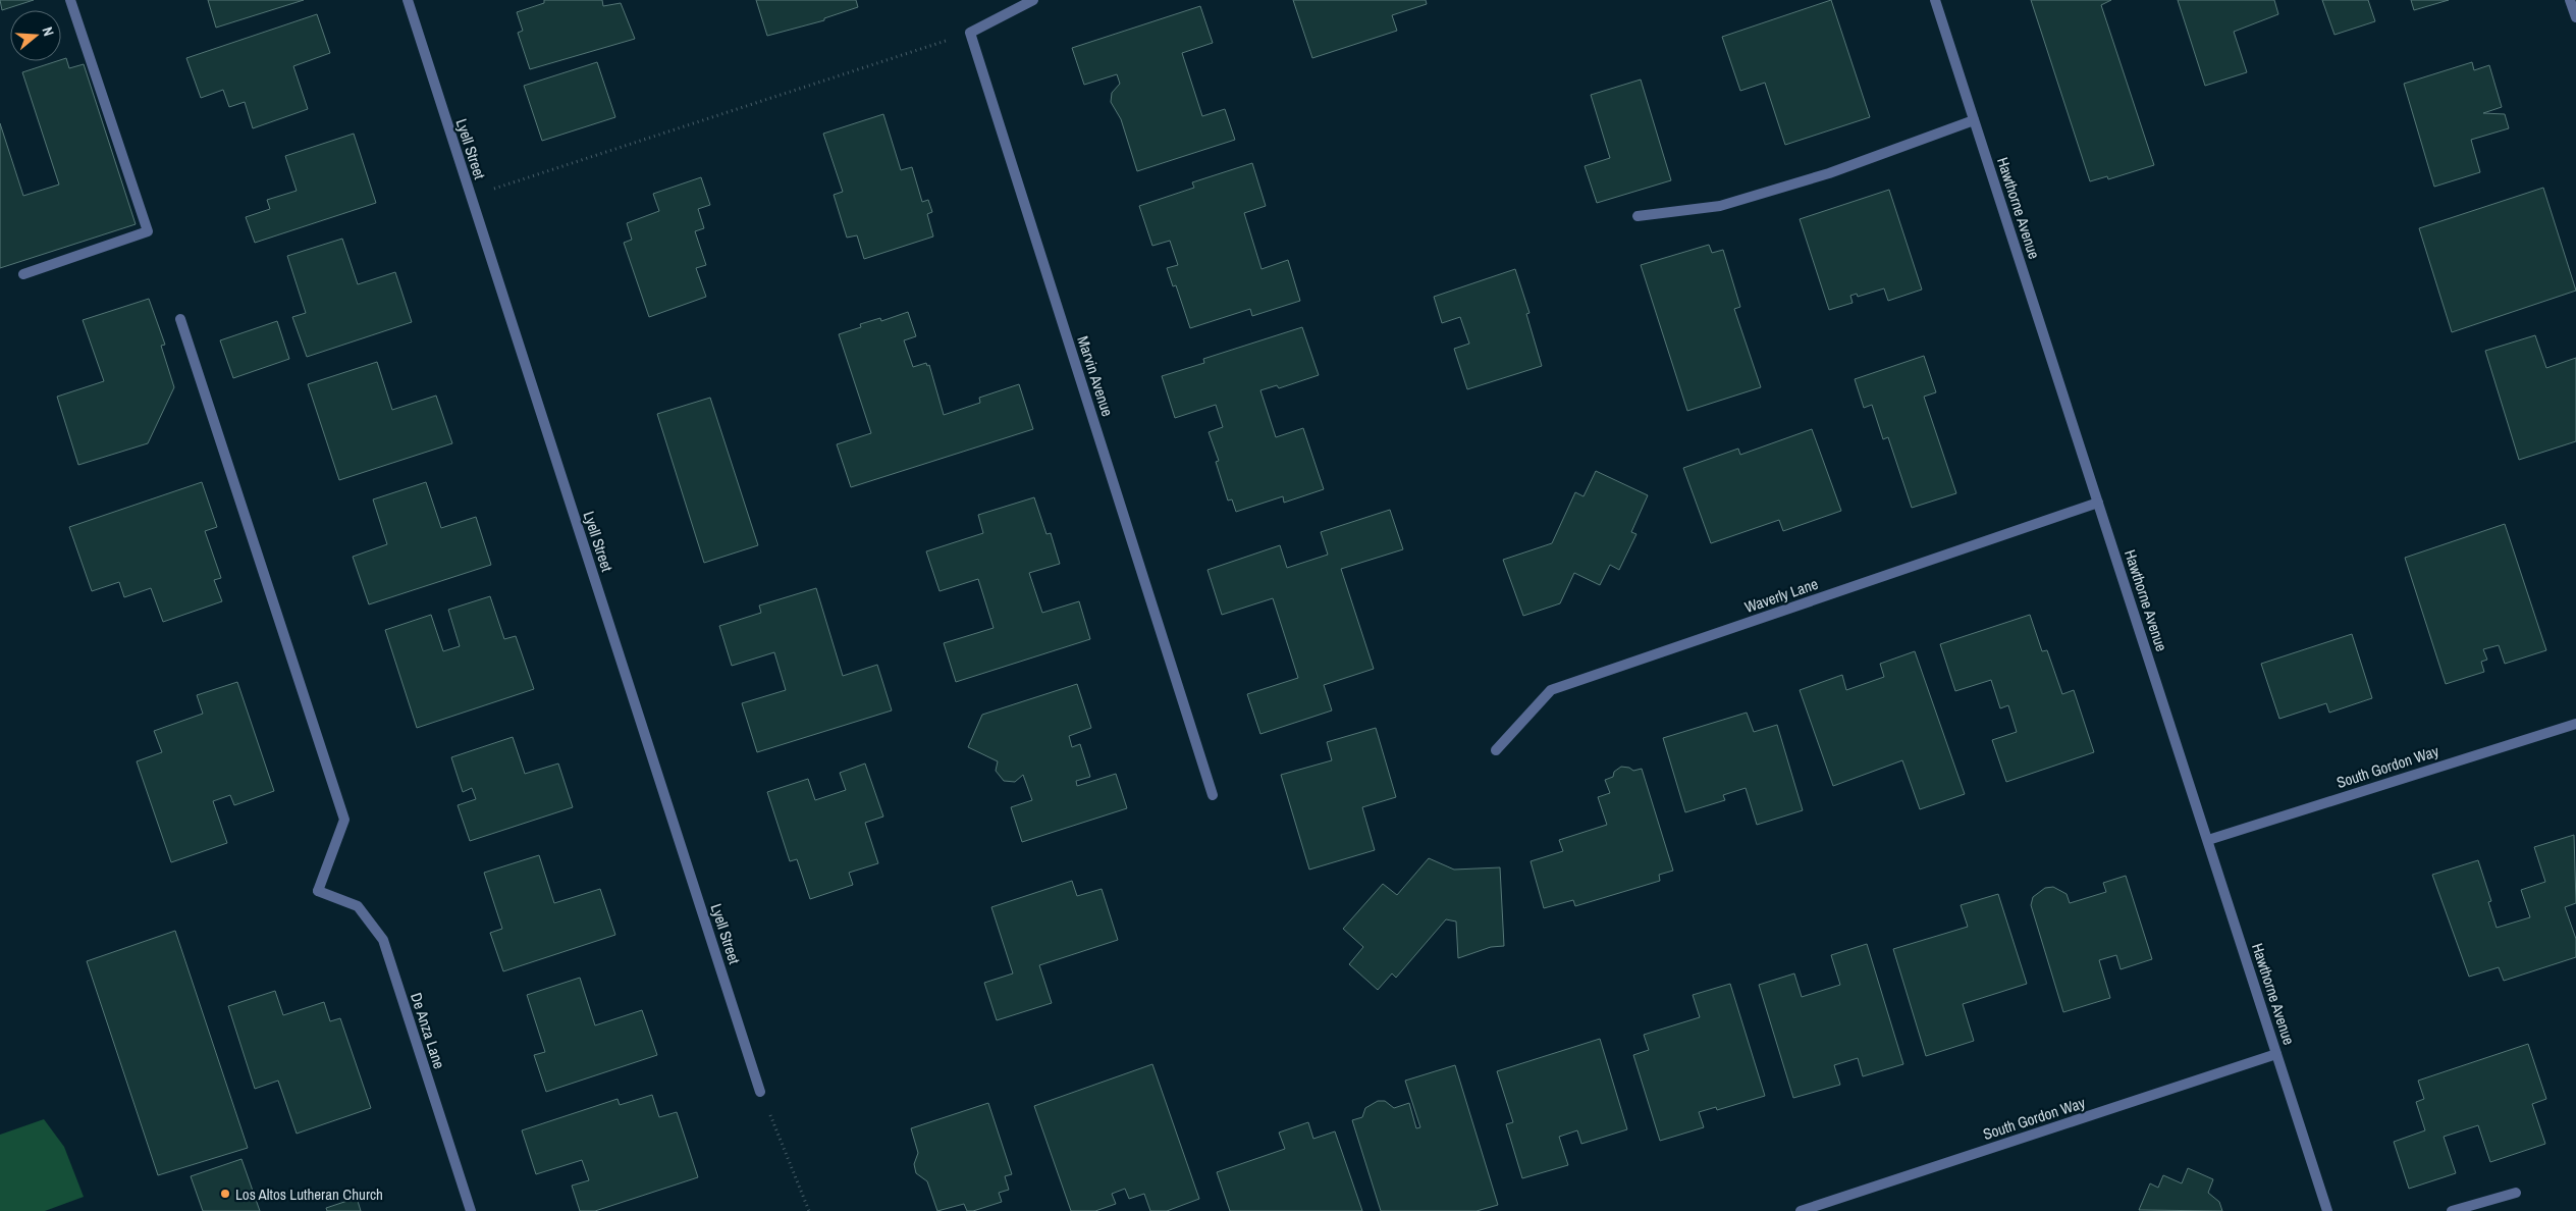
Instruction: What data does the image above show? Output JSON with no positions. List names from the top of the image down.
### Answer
{
  "streets": {
    "street": [
      "Lyell Street",
      "Hawthorne Avenue",
      "Marvin Avenue",
      "Waverly Lane",
      "South Gordon Way",
      "De Anza Lane"
    ]
  },
  "crossings": [
    ["Hawthorne Avenue", "Waverly Lane"],
    ["Hawthorne Avenue", "South Gordon Way"]
  ],
  "places": ["Los Altos Lutheran Church"],
  "north": "right"
}
